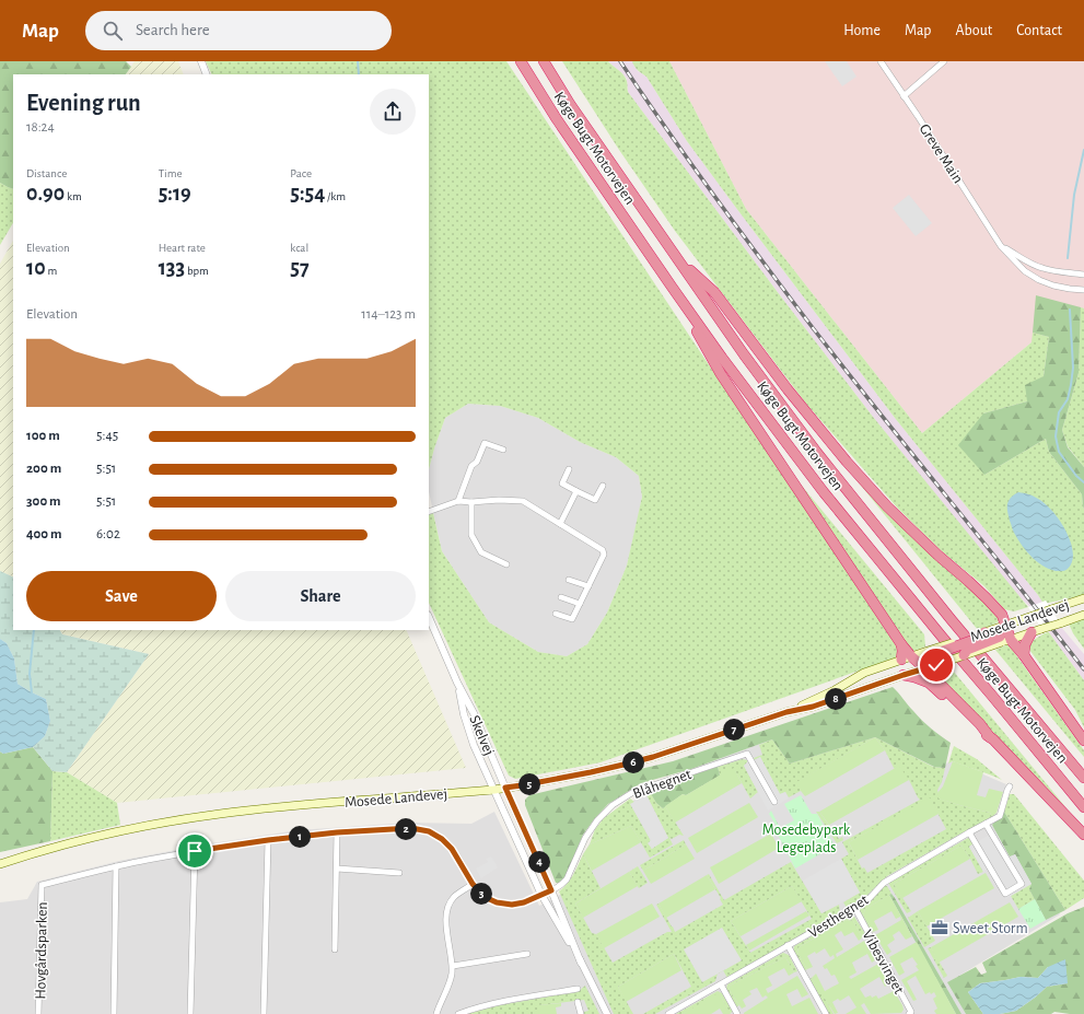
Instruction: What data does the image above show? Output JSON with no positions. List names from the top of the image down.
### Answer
{
  "streets": {
    "highway": ["Køge Bugt Motorvejen"],
    "main road": ["Mosede Landevej"],
    "street": [
      "Greve Main",
      "Skelvej",
      "Blåhegnet",
      "Vesthegnet",
      "Hovgårdsparken",
      "Vibesvinget"
    ]
  },
  "crossings": [
    ["Mosede Landevej", "Skelvej"],
    ["Skelvej", "Blåhegnet"],
    ["Skelvej", "Hovgårdsparken"],
    ["Blåhegnet", "Hovgårdsparken"],
    ["Vesthegnet", "Vibesvinget"]
  ],
  "parks": ["Mosedebypark Legeplads"],
  "places": {
    "office": ["Sweet Storm"]
  },
  "page": {
    "header": "Map",
    "search": "Search here",
    "nav": [
      "Home",
      "Map",
      "About",
      "Contact"
    ],
    "heading": ["Evening run", "18:24"],
    "stats": [
      ["Distance", "0.90 km"],
      ["Time", "5:19"],
      ["Pace", "5:54 /km"],
      ["Elevation", "10 m"],
      ["Heart rate", "133 bpm"],
      ["kcal", "57"]
    ],
    "chart": ["Elevation", "114–123 m"],
    "list": [
      {
        "name": "100 m",
        "note": "5:45"
      },
      {
        "name": "200 m",
        "note": "5:51"
      },
      {
        "name": "300 m",
        "note": "5:51"
      },
      {
        "name": "400 m",
        "note": "6:02"
      }
    ],
    "buttons": ["Save", "Share"],
    "pins": [
      "8",
      "7",
      "6",
      "5",
      "2",
      "1",
      "4",
      "3"
    ]
  }
}
